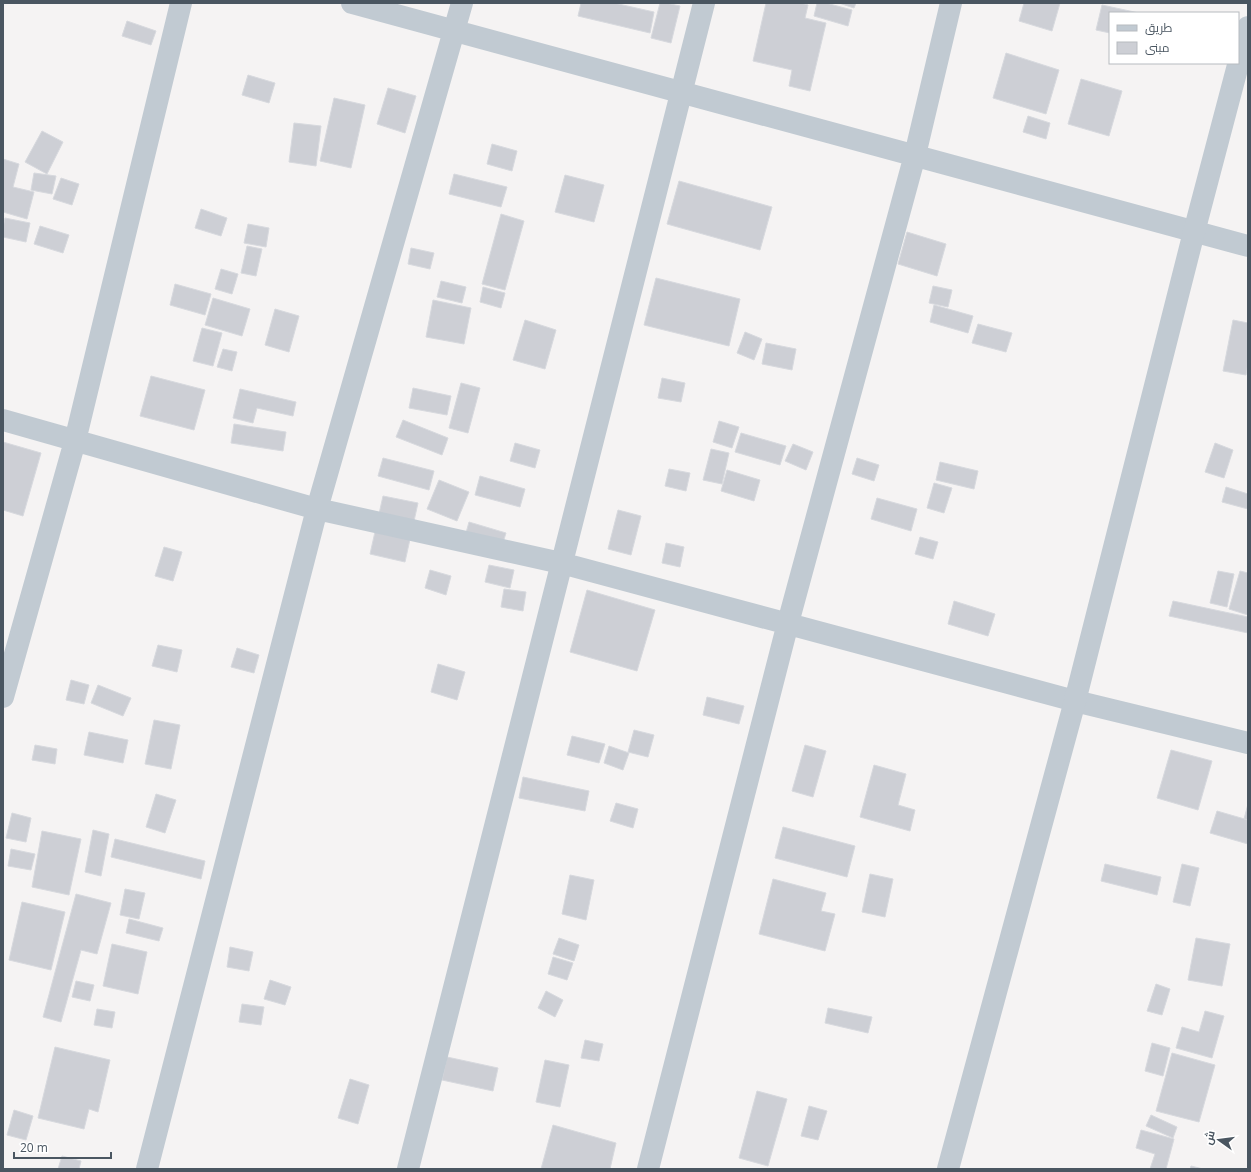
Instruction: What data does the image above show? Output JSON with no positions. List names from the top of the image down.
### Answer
{
  "legend": ["طريق", "مبنى"],
  "scale_bar": "20 m",
  "north": "left"
}
